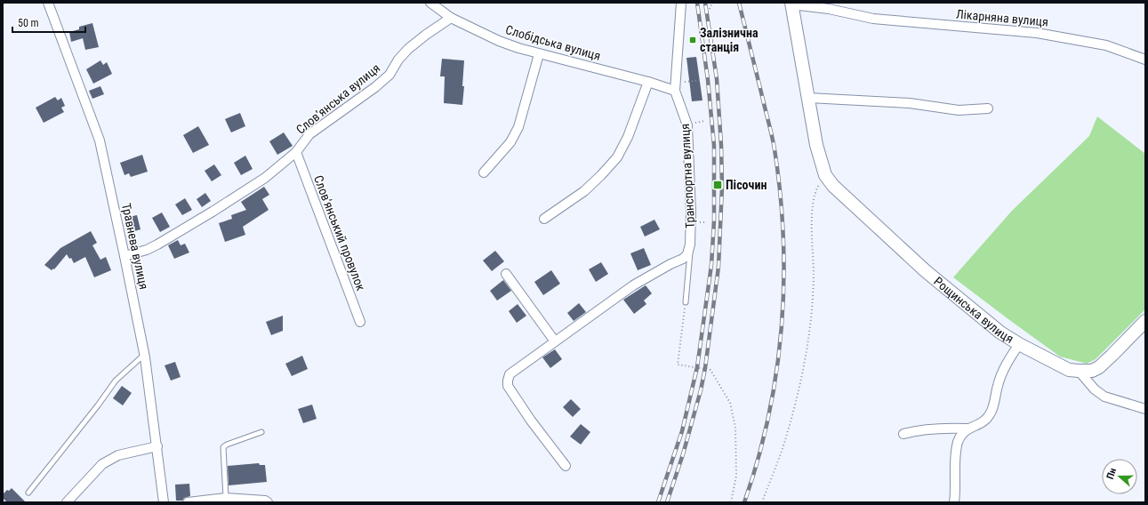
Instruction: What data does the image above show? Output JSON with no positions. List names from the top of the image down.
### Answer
{
  "streets": {
    "street": [
      "Лікарняна вулиця",
      "Слобідська вулиця",
      "Слов’янська вулиця",
      "Транспортна вулиця",
      "Слов’янський провулок",
      "Травнева вулиця",
      "Рощинська вулиця"
    ]
  },
  "crossings": [
    ["Слобідська вулиця", "Слов’янська вулиця"],
    ["Слобідська вулиця", "Транспортна вулиця"],
    ["Слов’янська вулиця", "Слов’янський провулок"],
    ["Слов’янська вулиця", "Травнева вулиця"]
  ],
  "places": {
    "transit": ["Залізнична станція", "Пісочин"]
  },
  "scale_bar": "50 m",
  "north": "left"
}
